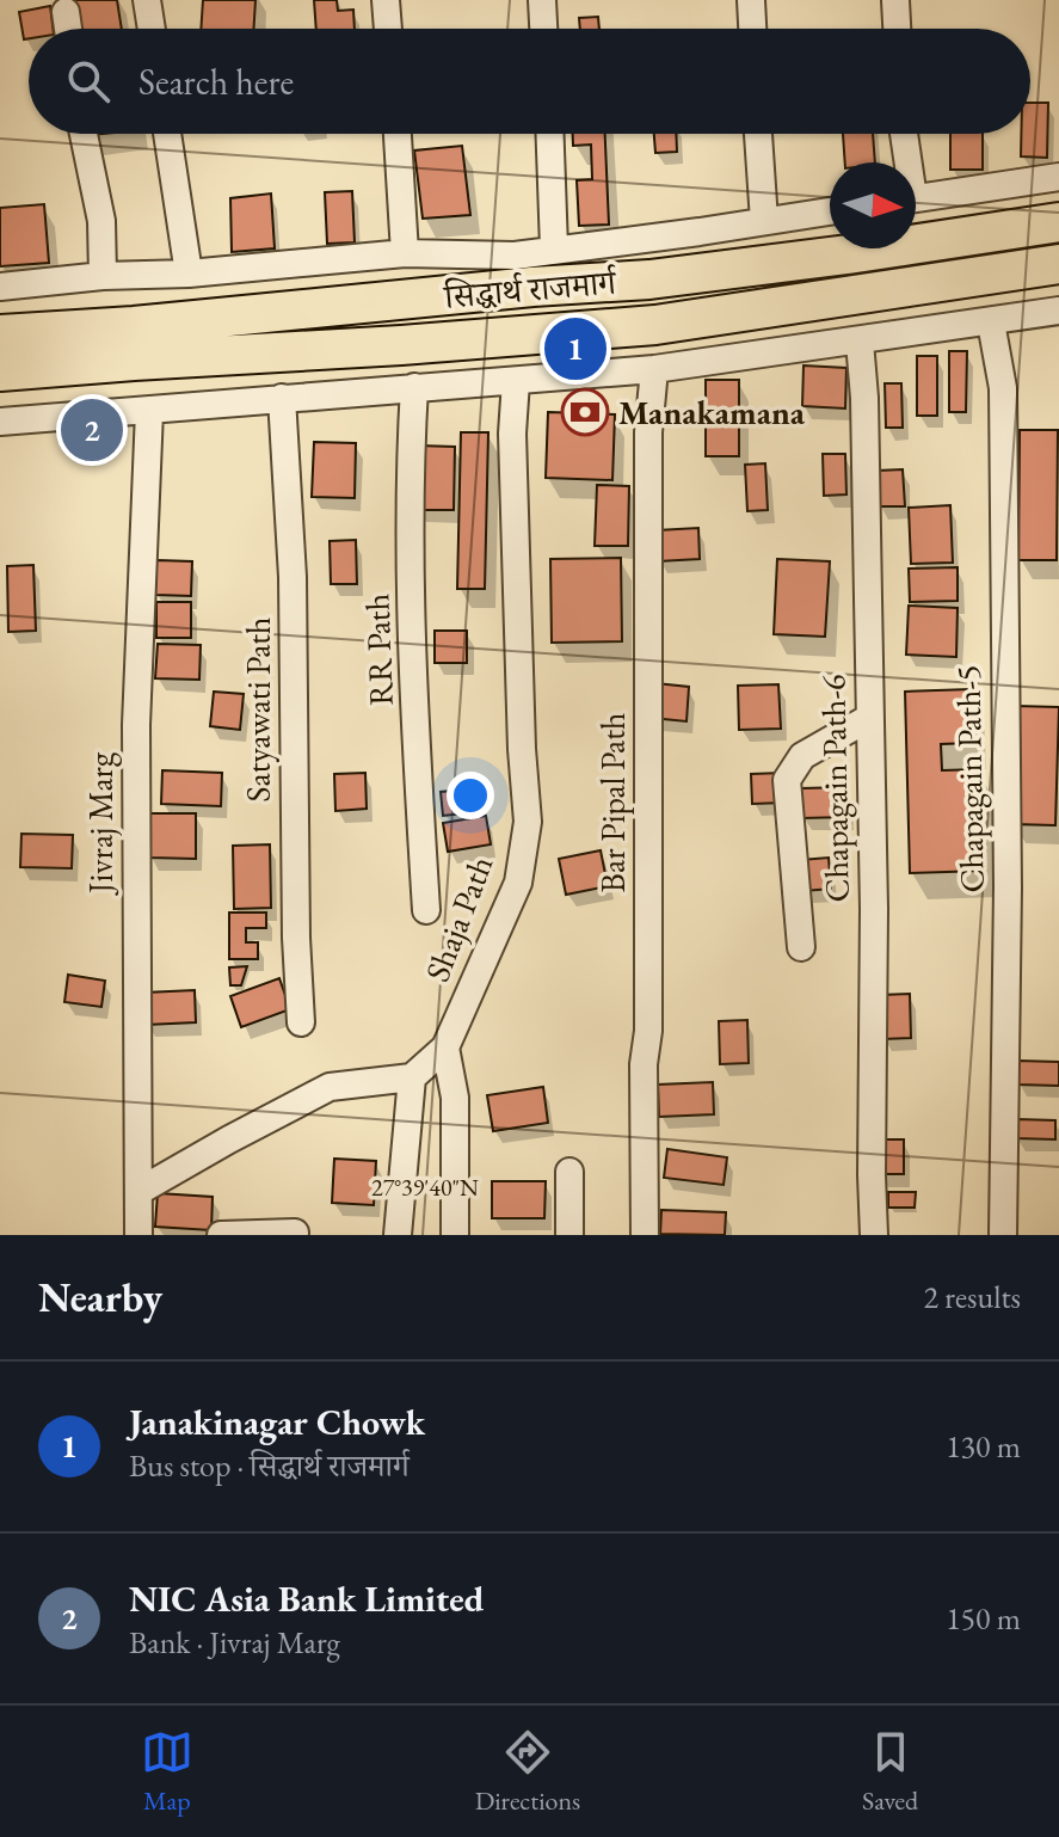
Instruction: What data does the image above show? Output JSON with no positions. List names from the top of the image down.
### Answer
{
  "streets": {
    "highway": ["सिद्धार्थ राजमार्ग"],
    "street": [
      "RR Path",
      "Satyawati Path",
      "Chapagain Path-5",
      "Chapagain Path-6",
      "Bar Pipal Path",
      "Jivraj Marg",
      "Shaja Path"
    ]
  },
  "places": {
    "bank": ["Manakamana"]
  },
  "north": "right",
  "page": {
    "search": "Search here",
    "pins": ["1", "2"],
    "heading": ["Nearby", "2 results"],
    "list": [
      {
        "mark": "1",
        "name": "Janakinagar Chowk",
        "note": "Bus stop · सिद्धार्थ राजमार्ग",
        "value": "130 m"
      },
      {
        "mark": "2",
        "name": "NIC Asia Bank Limited",
        "note": "Bank · Jivraj Marg",
        "value": "150 m"
      }
    ],
    "nav": ["Map", "Directions", "Saved"]
  },
  "coordinates": ["27°39'40\"N"]
}
